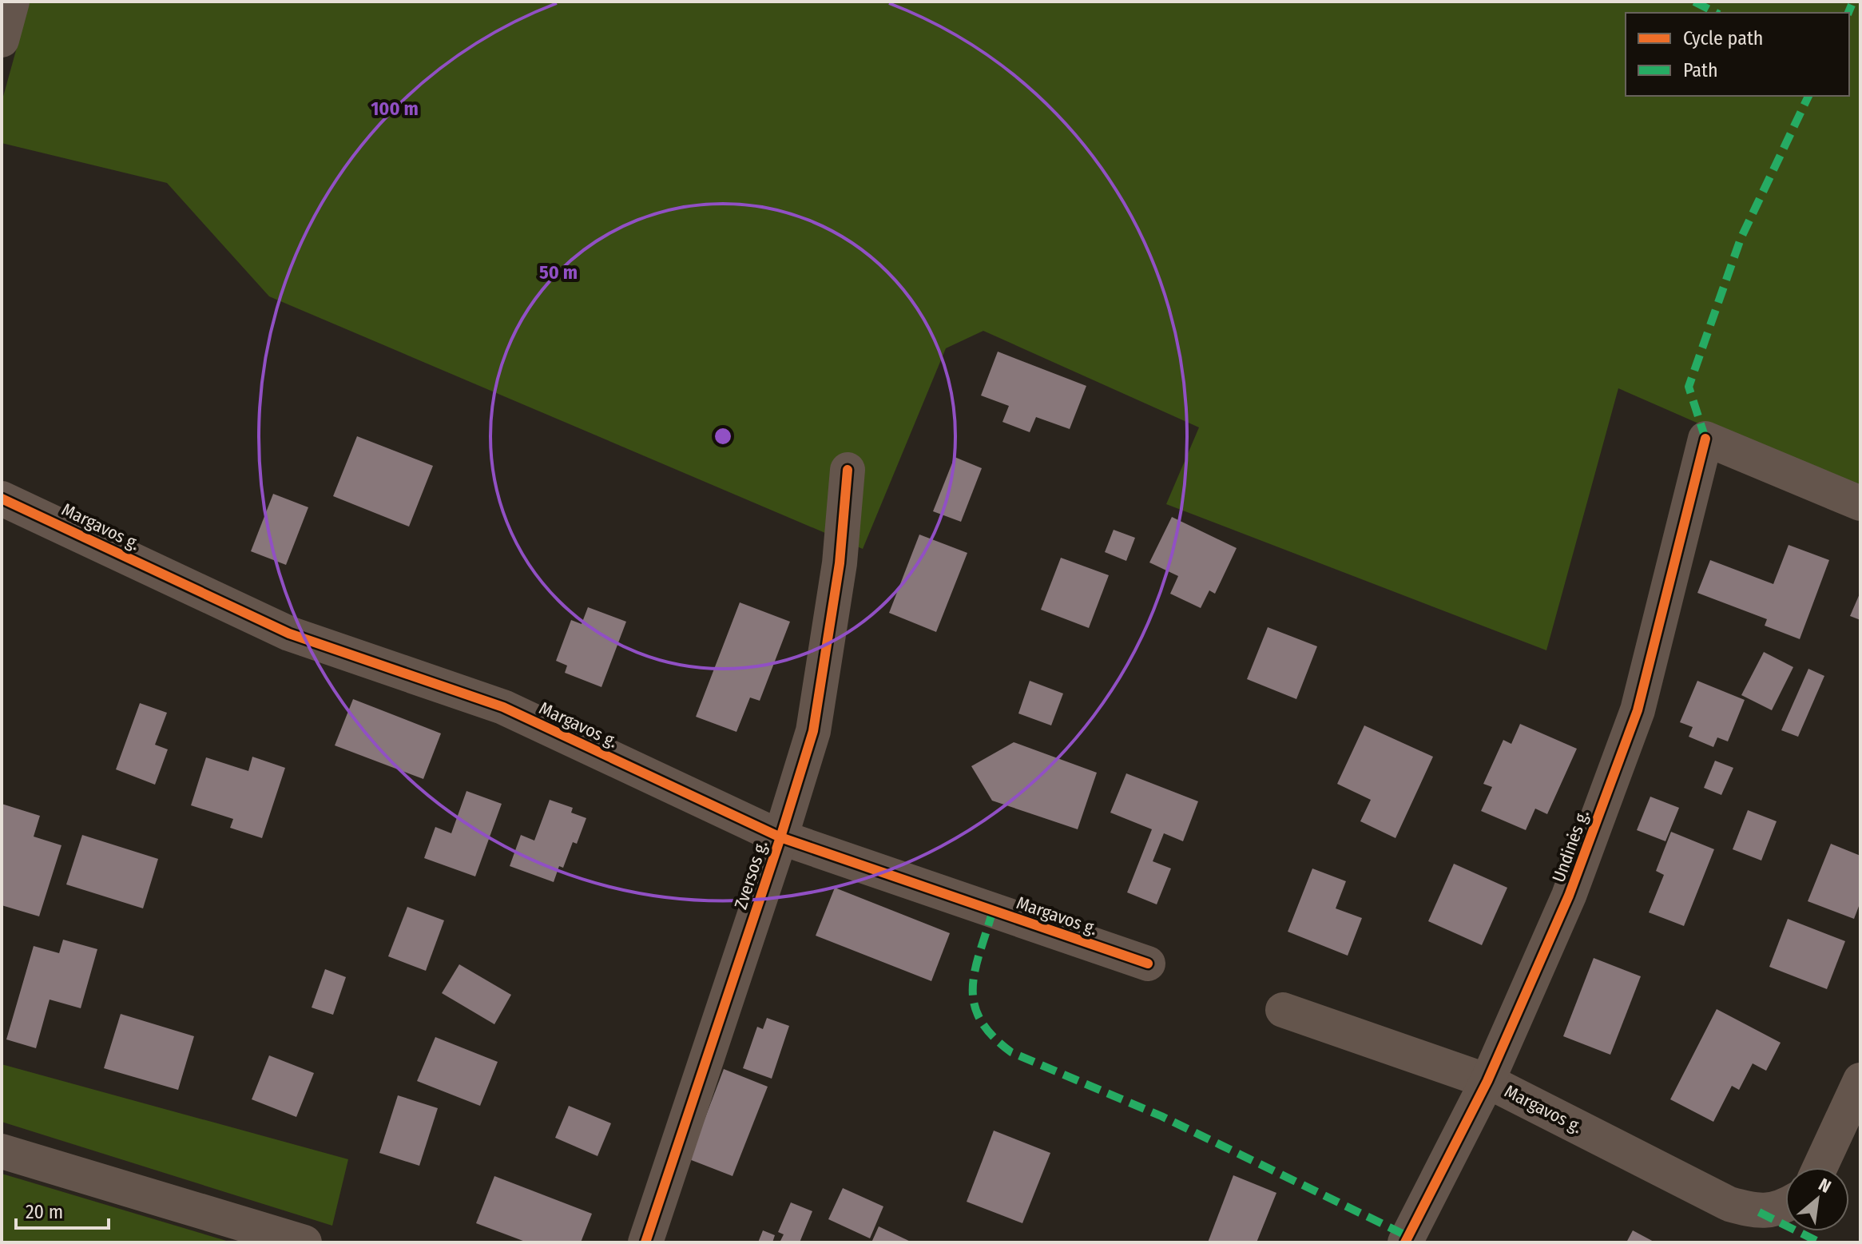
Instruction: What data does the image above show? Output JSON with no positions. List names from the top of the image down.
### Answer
{
  "streets": {
    "street": ["Margavos g.", "Undinės g.", "Zversos g."]
  },
  "crossings": [
    ["Margavos g.", "Undinės g."],
    ["Margavos g.", "Zversos g."]
  ],
  "legend": ["Cycle path", "Path"],
  "scale_bar": "20 m",
  "north": "top right",
  "rings": ["100 m", "50 m"]
}
